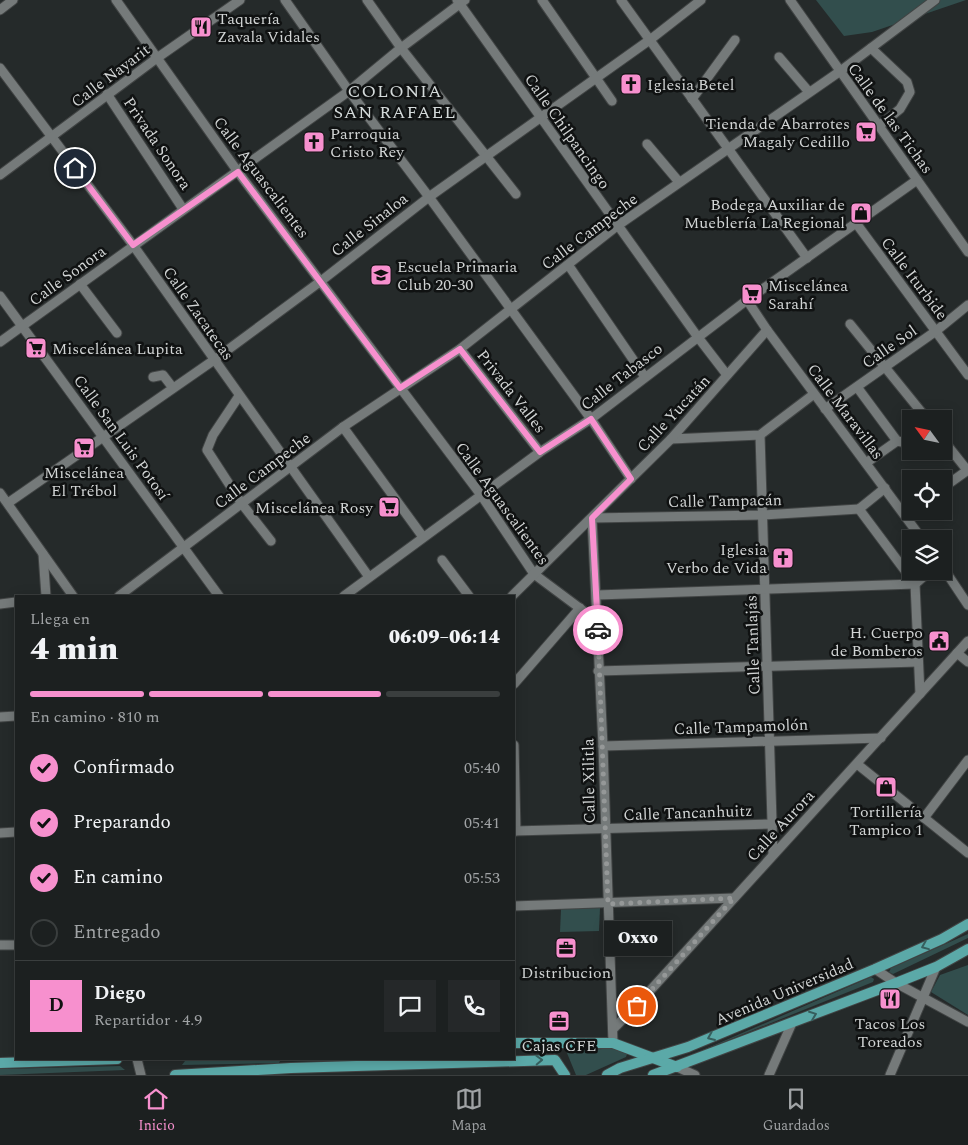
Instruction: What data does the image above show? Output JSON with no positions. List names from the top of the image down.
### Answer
{
  "streets": {
    "main road": ["Avenida Universidad"],
    "street": [
      "Calle Nayarit",
      "Calle de las Tichas",
      "Calle Chilpancingo",
      "Privada Sonora",
      "Calle Aguascalientes",
      "Calle Sinaloa",
      "Calle Campeche",
      "Calle Sonora",
      "Calle Iturbide",
      "Calle Zacatecas",
      "Calle Sol",
      "Calle Tabasco",
      "Privada Valles",
      "Calle Maravillas",
      "Calle Yucatán",
      "Calle San Luis Potosí",
      "Calle Tampacán",
      "Calle Tanlajás",
      "Calle Tampamolón",
      "Calle Xilitla",
      "Calle Tancanhuitz",
      "Calle Aurora"
    ]
  },
  "crossings": [
    ["Calle Nayarit", "Privada Sonora"],
    ["Calle Nayarit", "Calle Aguascalientes"],
    ["Calle Nayarit", "Calle Zacatecas"],
    ["Calle de las Tichas", "Calle Campeche"],
    ["Calle de las Tichas", "Calle Tabasco"],
    ["Calle Chilpancingo", "Calle Sinaloa"],
    ["Calle Chilpancingo", "Calle Campeche"],
    ["Calle Chilpancingo", "Calle Sonora"],
    ["Calle Chilpancingo", "Calle Tabasco"],
    ["Calle Chilpancingo", "Calle Yucatán"],
    ["Privada Sonora", "Calle Sonora"],
    ["Calle Aguascalientes", "Calle Sinaloa"],
    ["Calle Aguascalientes", "Calle Campeche"],
    ["Calle Aguascalientes", "Calle Sonora"],
    ["Calle Aguascalientes", "Calle Tabasco"],
    ["Calle Aguascalientes", "Calle Yucatán"],
    ["Calle Aguascalientes", "Calle Xilitla"],
    ["Calle Sinaloa", "Calle Zacatecas"],
    ["Calle Sinaloa", "Calle San Luis Potosí"],
    ["Calle Campeche", "Calle Zacatecas"],
    ["Calle Campeche", "Privada Valles"],
    ["Calle Campeche", "Calle San Luis Potosí"],
    ["Calle Sonora", "Calle Zacatecas"],
    ["Calle Sonora", "Calle San Luis Potosí"],
    ["Calle Iturbide", "Calle Sol"],
    ["Calle Iturbide", "Calle Tabasco"],
    ["Calle Zacatecas", "Calle Tabasco"],
    ["Calle Sol", "Calle Maravillas"],
    ["Calle Tabasco", "Privada Valles"],
    ["Calle Tabasco", "Calle Maravillas"],
    ["Calle Maravillas", "Calle Yucatán"],
    ["Calle Yucatán", "Calle Tampacán"],
    ["Calle Yucatán", "Calle Xilitla"],
    ["Calle Tampacán", "Calle Tanlajás"],
    ["Calle Tampacán", "Calle Xilitla"],
    ["Calle Tanlajás", "Calle Tampamolón"],
    ["Calle Tanlajás", "Calle Tancanhuitz"],
    ["Calle Tanlajás", "Calle Aurora"],
    ["Calle Tampamolón", "Calle Xilitla"],
    ["Calle Tampamolón", "Calle Aurora"],
    ["Calle Xilitla", "Calle Tancanhuitz"],
    ["Calle Xilitla", "Calle Aurora"]
  ],
  "districts": ["COLONIA SAN RAFAEL"],
  "places": {
    "restaurant": ["Taquería Zavala Vidales", "Tacos Los Toreados"],
    "church": ["Iglesia Betel", "Parroquia Cristo Rey", "Iglesia Verbo de Vida"],
    "supermarket": [
      "Tienda de Abarrotes Magaly Cedillo",
      "Miscelánea Sarahí",
      "Miscelánea Lupita",
      "Miscelánea El Trébol",
      "Miscelánea Rosy"
    ],
    "shop": ["Bodega Auxiliar de Mueblería La Regional", "Tortillería Tampico 1"],
    "school or university": ["Escuela Primaria Club 20-30"],
    "public building": ["H. Cuerpo de Bomberos"],
    "office": ["Distribucion", "Cajas CFE"],
    "other": ["Oxxo"]
  },
  "north": "top left",
  "page": {
    "heading": ["4 min", "Llega en", "06:09–06:14"],
    "panel": ["Diego", "Repartidor · 4.9"],
    "bar": "En camino · 810 m",
    "list": [
      ["Confirmado", "05:40"],
      ["Preparando", "05:41"],
      ["En camino", "05:53"],
      "Entregado"
    ],
    "bubble": "Oxxo",
    "round": "D",
    "tabs": ["Inicio", "Mapa", "Guardados"]
  }
}
